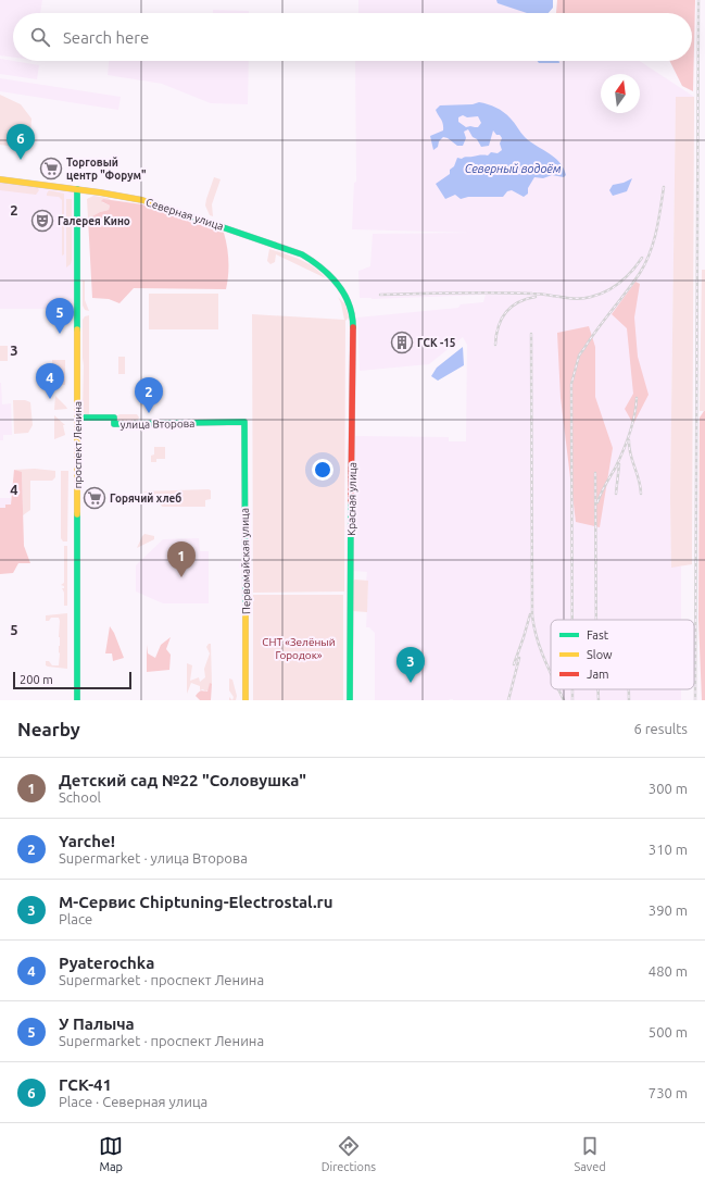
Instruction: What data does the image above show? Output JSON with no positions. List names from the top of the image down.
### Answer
{
  "streets": {
    "main road": [
      "Северная улица",
      "улица Второва",
      "проспект Ленина",
      "Красная улица",
      "Первомайская улица"
    ]
  },
  "crossings": [
    ["Северная улица", "проспект Ленина"],
    ["Северная улица", "Красная улица"],
    ["улица Второва", "проспект Ленина"],
    ["улица Второва", "Первомайская улица"]
  ],
  "water": ["Северный водоём"],
  "parks": ["СНТ «Зелёный Городок»"],
  "places": {
    "supermarket": ["Торговый центр \"Форум\"", "Горячий хлеб"],
    "theatre": ["Галерея Кино"],
    "building": ["ГСК -15"]
  },
  "legend": ["Fast", "Slow", "Jam"],
  "scale_bar": "200 m",
  "north": "top",
  "page": {
    "search": "Search here",
    "pins": [
      "6",
      "5",
      "4",
      "2",
      "1",
      "3"
    ],
    "scale": "200 m",
    "heading": ["Nearby", "6 results"],
    "list": [
      {
        "mark": "1",
        "name": "Детский сад №22 \"Соловушка\"",
        "note": "School",
        "value": "300 m"
      },
      {
        "mark": "2",
        "name": "Yarche!",
        "note": "Supermarket · улица Второва",
        "value": "310 m"
      },
      {
        "mark": "3",
        "name": "M-Сервис Chiptuning-Electrostal.ru",
        "note": "Place",
        "value": "390 m"
      },
      {
        "mark": "4",
        "name": "Pyaterochka",
        "note": "Supermarket · проспект Ленина",
        "value": "480 m"
      },
      {
        "mark": "5",
        "name": "У Палыча",
        "note": "Supermarket · проспект Ленина",
        "value": "500 m"
      },
      {
        "mark": "6",
        "name": "ГСК-41",
        "note": "Place · Северная улица",
        "value": "730 m"
      }
    ],
    "nav": ["Map", "Directions", "Saved"]
  },
  "grid": {
    "rows": [
      "2",
      "3",
      "4",
      "5"
    ]
  }
}
